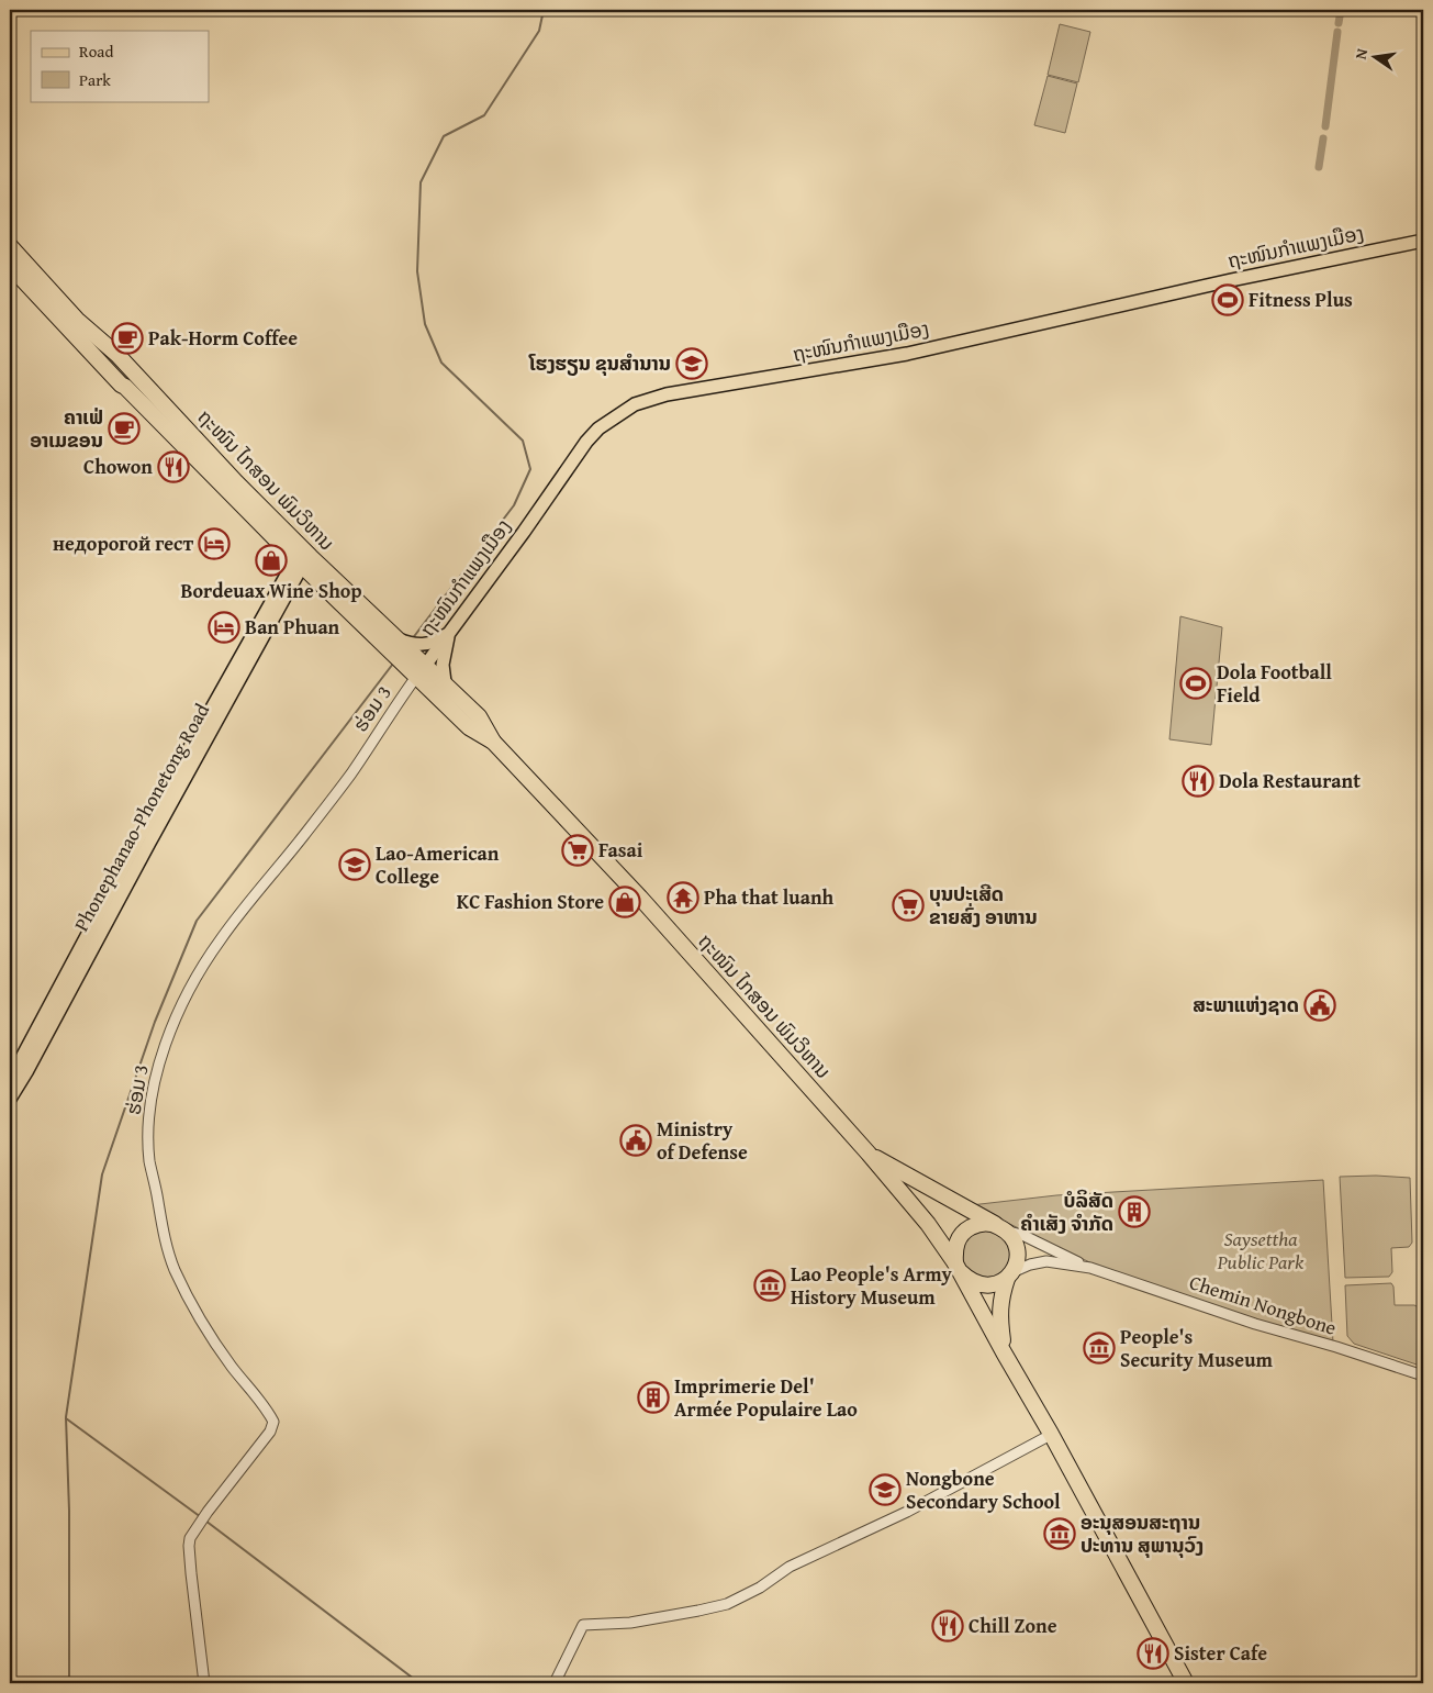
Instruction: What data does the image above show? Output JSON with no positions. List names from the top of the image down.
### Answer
{
  "streets": {
    "highway": ["ຖະໜົນ ໄກສອນ ພົມວິຫານ"],
    "main road": ["ຖະໜົນກຳແພງເມືອງ", "Phonephanao-Phonetong Road"],
    "street": ["ຮ່ອມ 3", "Chemin Nongbone"]
  },
  "crossings": [
    ["ຖະໜົນກຳແພງເມືອງ", "ຖະໜົນ ໄກສອນ ພົມວິຫານ"],
    ["ຖະໜົນກຳແພງເມືອງ", "ຮ່ອມ 3"],
    ["ຖະໜົນ ໄກສອນ ພົມວິຫານ", "ຮ່ອມ 3"],
    ["ຖະໜົນ ໄກສອນ ພົມວິຫານ", "Phonephanao-Phonetong Road"]
  ],
  "parks": ["Saysettha Public Park"],
  "places": {
    "sports": ["Fitness Plus", "Dola Football Field"],
    "cafe": ["Pak-Horm Coffee", "ຄາເຟ່ ອາເມຂອນ"],
    "school or university": ["ໂຮງຮຽນ ຂຸນສຳນານ", "Lao-American College", "Nongbone Secondary School"],
    "restaurant": [
      "Chowon",
      "Dola Restaurant",
      "Chill Zone",
      "Sister Cafe"
    ],
    "hotel": ["недорогой гест", "Ban Phuan"],
    "shop": ["Bordeuax Wine Shop", "KC Fashion Store"],
    "supermarket": ["Fasai", "ບຸນປະເສີດ ຂາຍສົ່ງ ອາຫານ"],
    "temple": ["Pha that luanh"],
    "public building": ["ສະພາແຫ່ງຊາດ", "Ministry of Defense"],
    "building": ["ບໍລິສັດ ຄຳເສັງ ຈຳກັດ", "Imprimerie Del' Armée Populaire Lao"],
    "museum": ["Lao People's Army History Museum", "People's Security Museum", "ອະນຸສອນສະຖານ ປະທານ ສຸພານຸວົງ"]
  },
  "legend": ["Road", "Park"],
  "north": "left"
}
